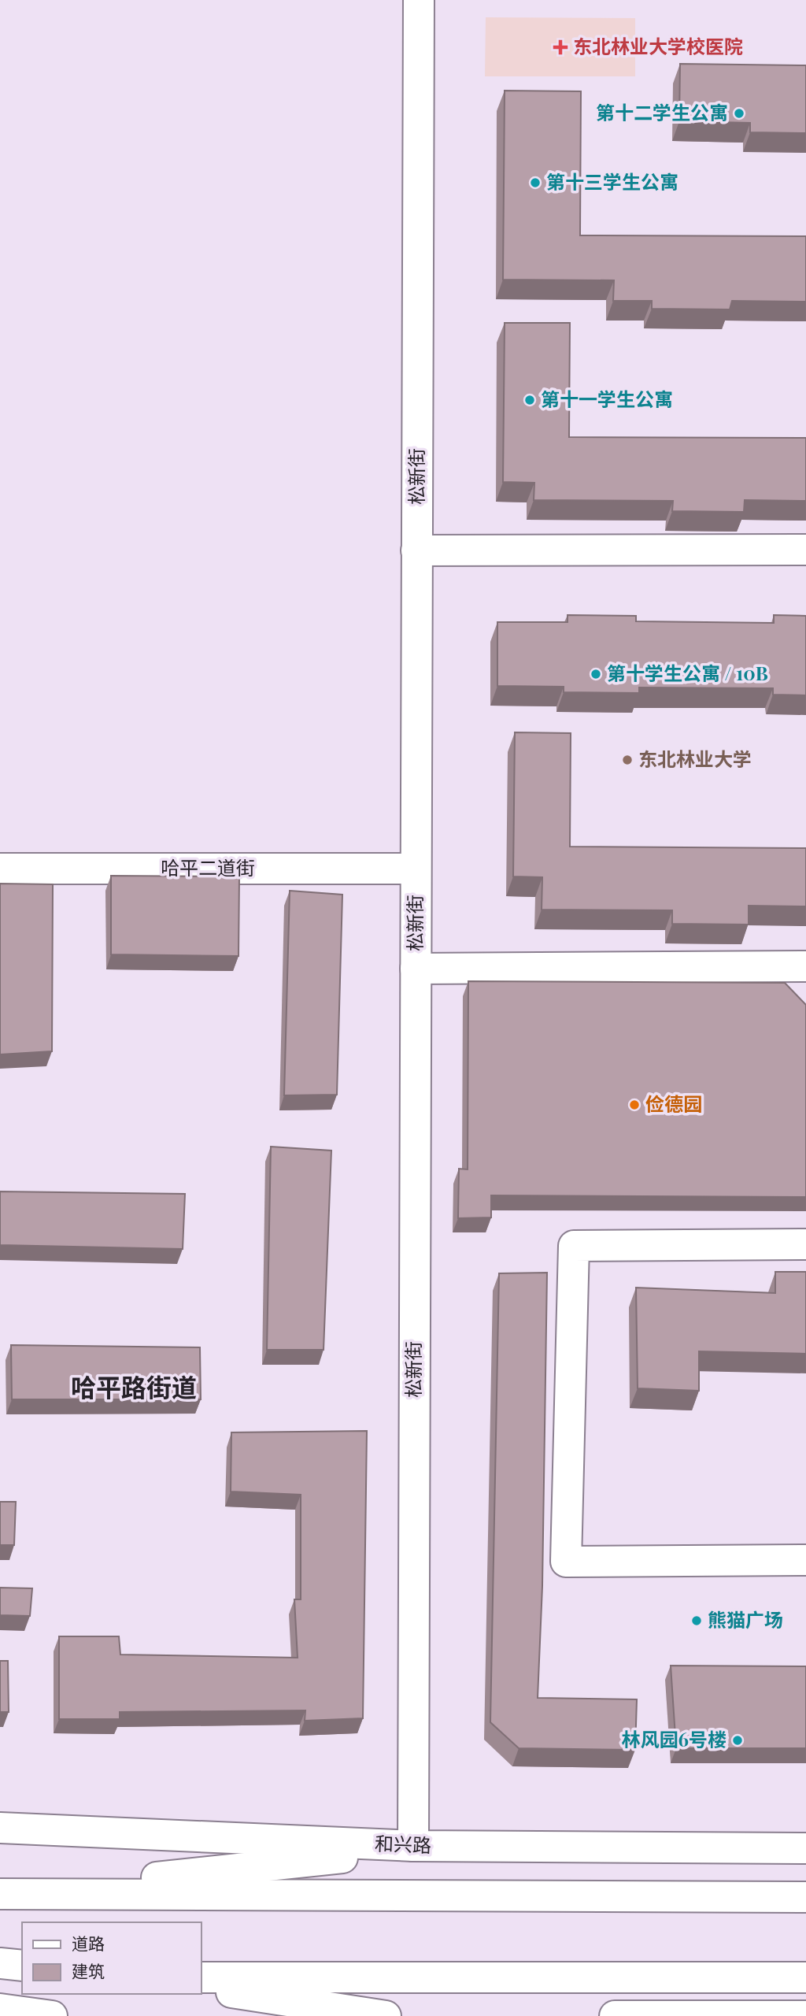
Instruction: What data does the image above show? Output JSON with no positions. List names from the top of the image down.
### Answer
{
  "streets": {
    "main road": ["松新街", "哈平二道街", "和兴路"]
  },
  "crossings": [
    ["松新街", "哈平二道街"],
    ["松新街", "和兴路"]
  ],
  "districts": ["哈平路街道"],
  "places": {
    "health": ["东北林业大学校医院"],
    "other": [
      "第十二学生公寓",
      "第十三学生公寓",
      "第十一学生公寓",
      "第十学生公寓 / 10B",
      "东北林业大学",
      "俭德园",
      "熊猫广场",
      "林风园6号楼"
    ]
  },
  "legend": ["道路", "建筑"]
}
